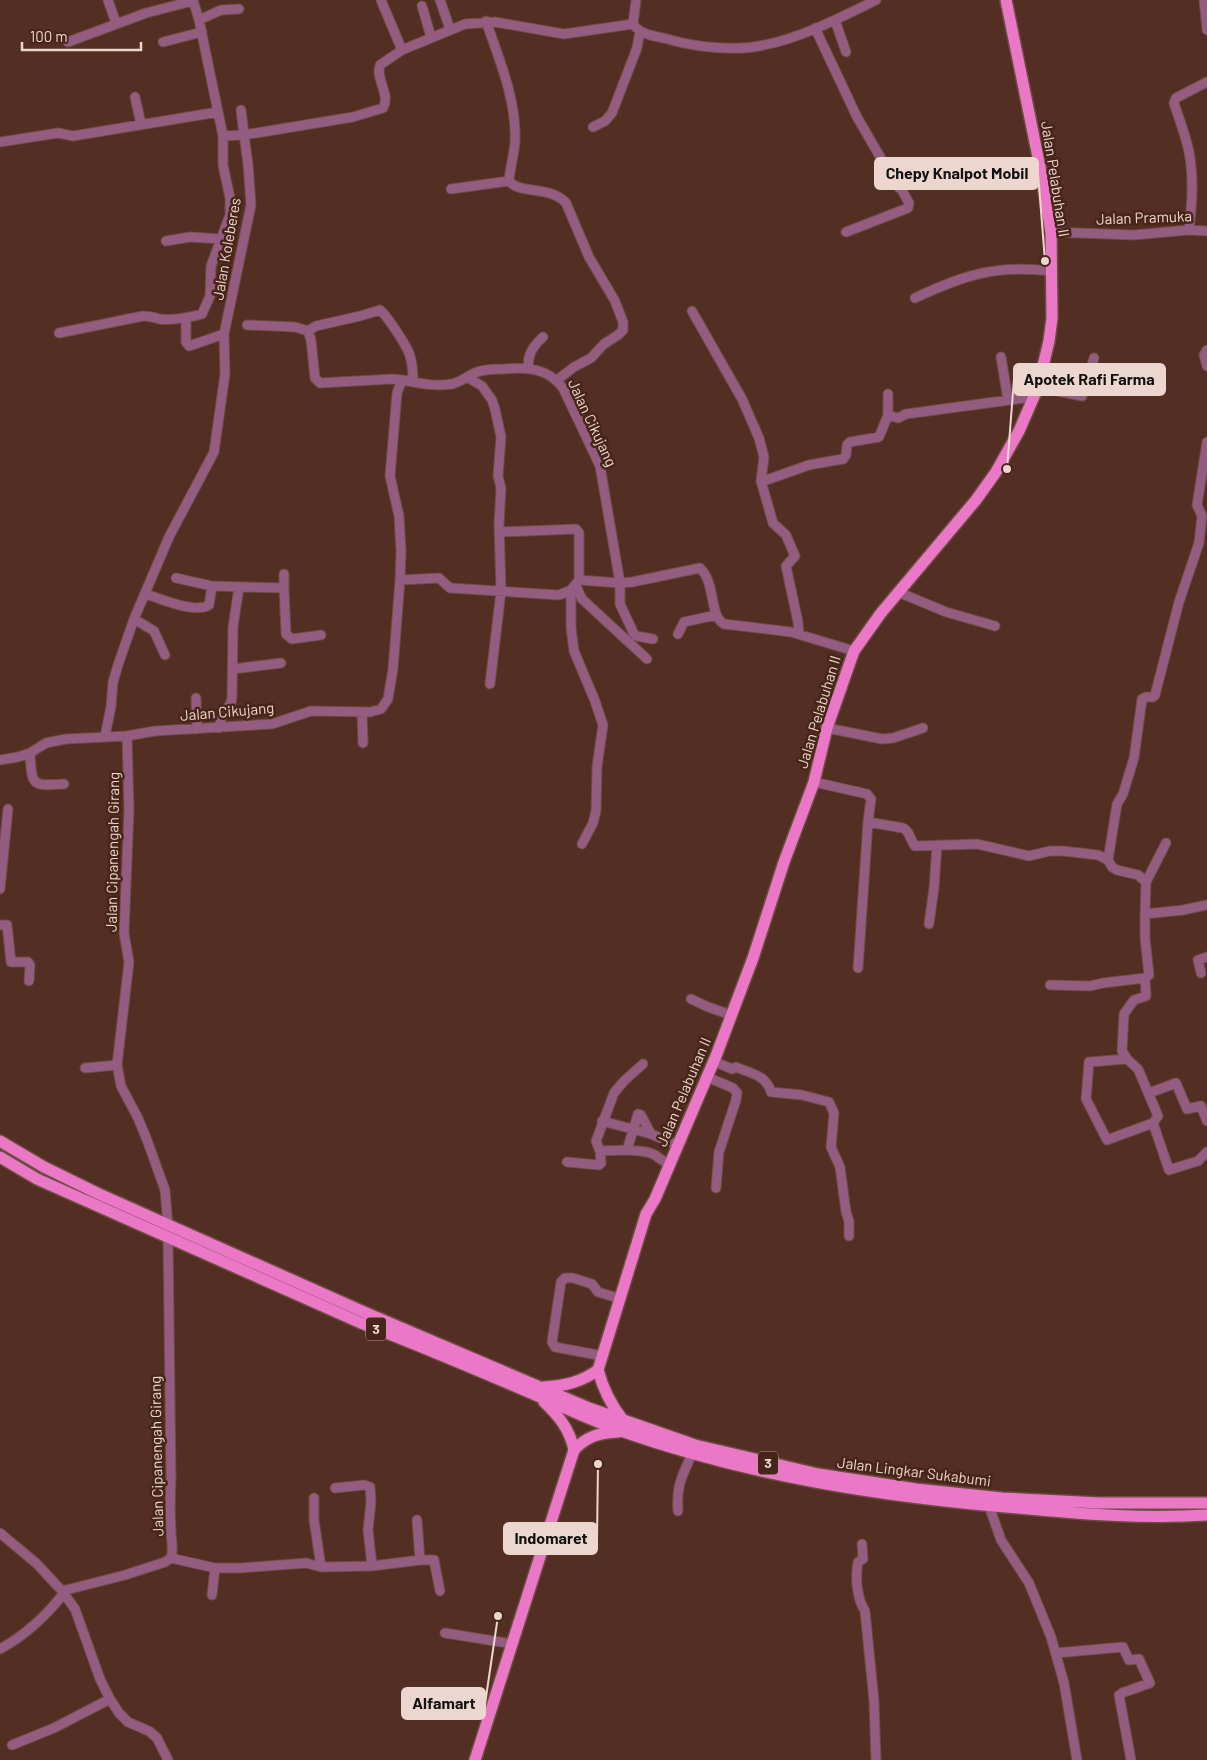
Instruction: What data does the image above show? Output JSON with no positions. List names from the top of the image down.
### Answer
{
  "streets": {
    "main road": ["Jalan Pelabuhan II", "3", "Jalan Lingkar Sukabumi"],
    "street": [
      "Jalan Pramuka",
      "Jalan Koleberes",
      "Jalan Cikujang",
      "Jalan Cipanengah Girang"
    ]
  },
  "crossings": [
    ["Jalan Pelabuhan II", "Jalan Pramuka"],
    ["Jalan Koleberes", "Jalan Cikujang"],
    ["Jalan Cikujang", "Jalan Cipanengah Girang"],
    ["Jalan Cipanengah Girang", "3"],
    ["3", "Jalan Lingkar Sukabumi"]
  ],
  "places": [
    "Chepy Knalpot Mobil",
    "Apotek Rafi Farma",
    "Indomaret",
    "Alfamart"
  ],
  "scale_bar": "100 m"
}
